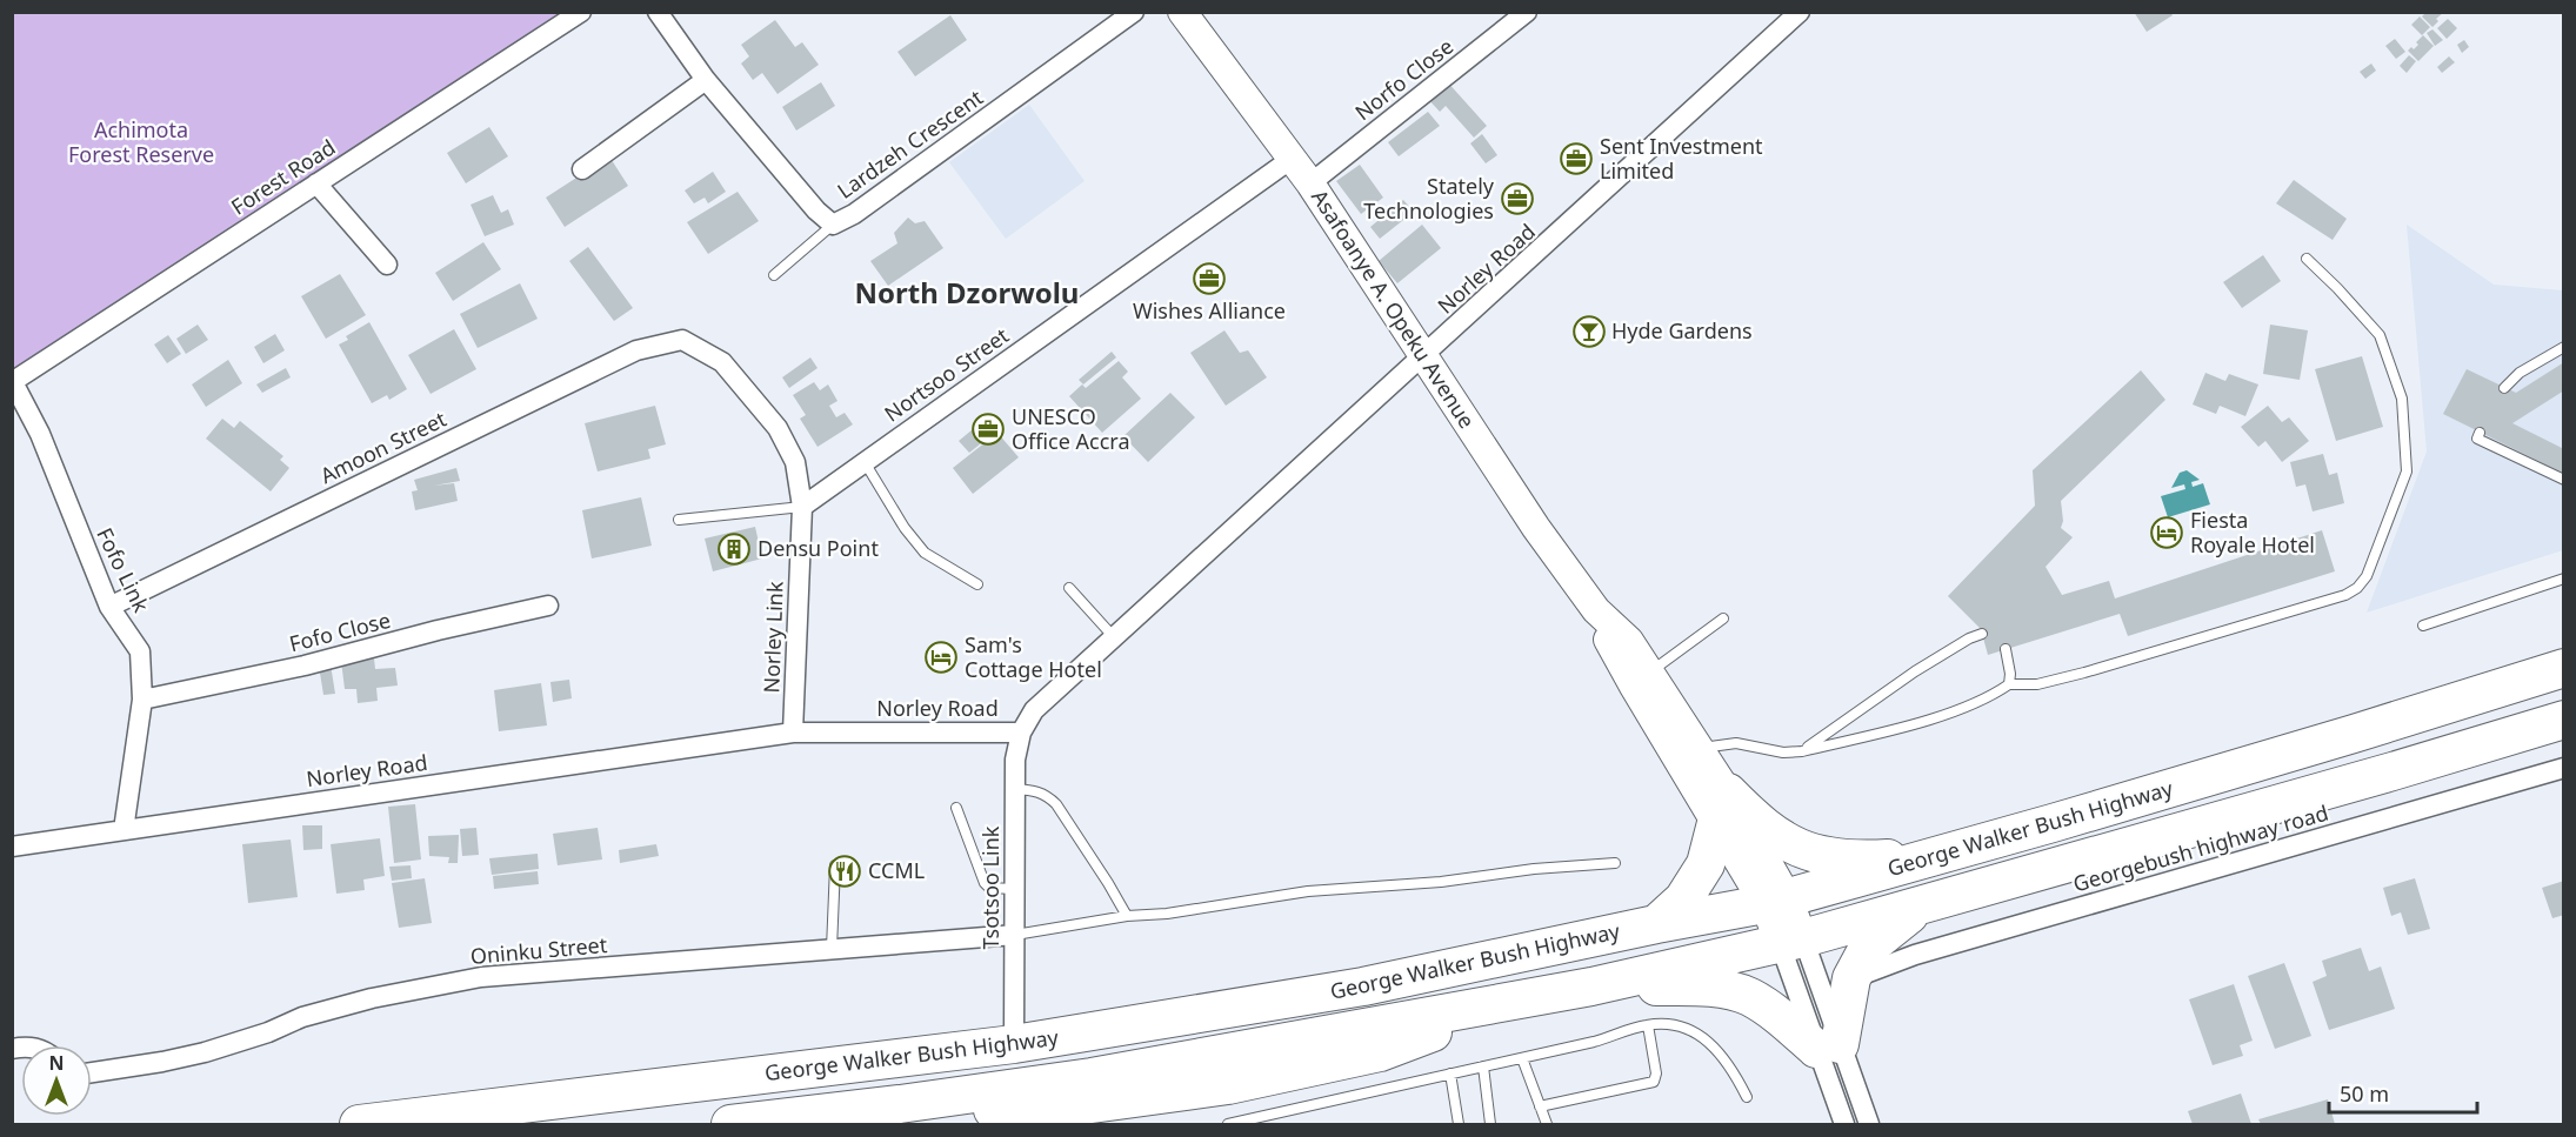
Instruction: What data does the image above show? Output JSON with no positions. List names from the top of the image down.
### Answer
{
  "streets": {
    "highway": ["George Walker Bush Highway"],
    "main road": ["Asafoanye A. Opeku Avenue"],
    "street": [
      "Norfo Close",
      "Lardzeh Crescent",
      "Forest Road",
      "Norley Road",
      "Nortsoo Street",
      "Amoon Street",
      "Fofo Link",
      "Fofo Close",
      "Norley Link",
      "Georgebush highway road",
      "Tsotsoo Link",
      "Oninku Street"
    ]
  },
  "crossings": [
    ["Norfo Close", "Asafoanye A. Opeku Avenue"],
    ["Forest Road", "Fofo Link"],
    ["Norley Road", "Asafoanye A. Opeku Avenue"],
    ["Norley Road", "Fofo Link"],
    ["Norley Road", "Norley Link"],
    ["Norley Road", "Tsotsoo Link"],
    ["Asafoanye A. Opeku Avenue", "Nortsoo Street"],
    ["Asafoanye A. Opeku Avenue", "George Walker Bush Highway"],
    ["Nortsoo Street", "Norley Link"],
    ["Amoon Street", "Fofo Link"],
    ["Amoon Street", "Norley Link"],
    ["Fofo Link", "Fofo Close"],
    ["George Walker Bush Highway", "Tsotsoo Link"],
    ["Tsotsoo Link", "Oninku Street"]
  ],
  "districts": ["North Dzorwolu"],
  "parks": ["Achimota Forest Reserve"],
  "places": {
    "office": [
      "Sent Investment Limited",
      "Stately Technologies",
      "Wishes Alliance",
      "UNESCO Office Accra"
    ],
    "bar": ["Hyde Gardens"],
    "hotel": ["Fiesta Royale Hotel", "Sam's Cottage Hotel"],
    "building": ["Densu Point"],
    "restaurant": ["CCML"]
  },
  "scale_bar": "50 m",
  "north": "top"
}
